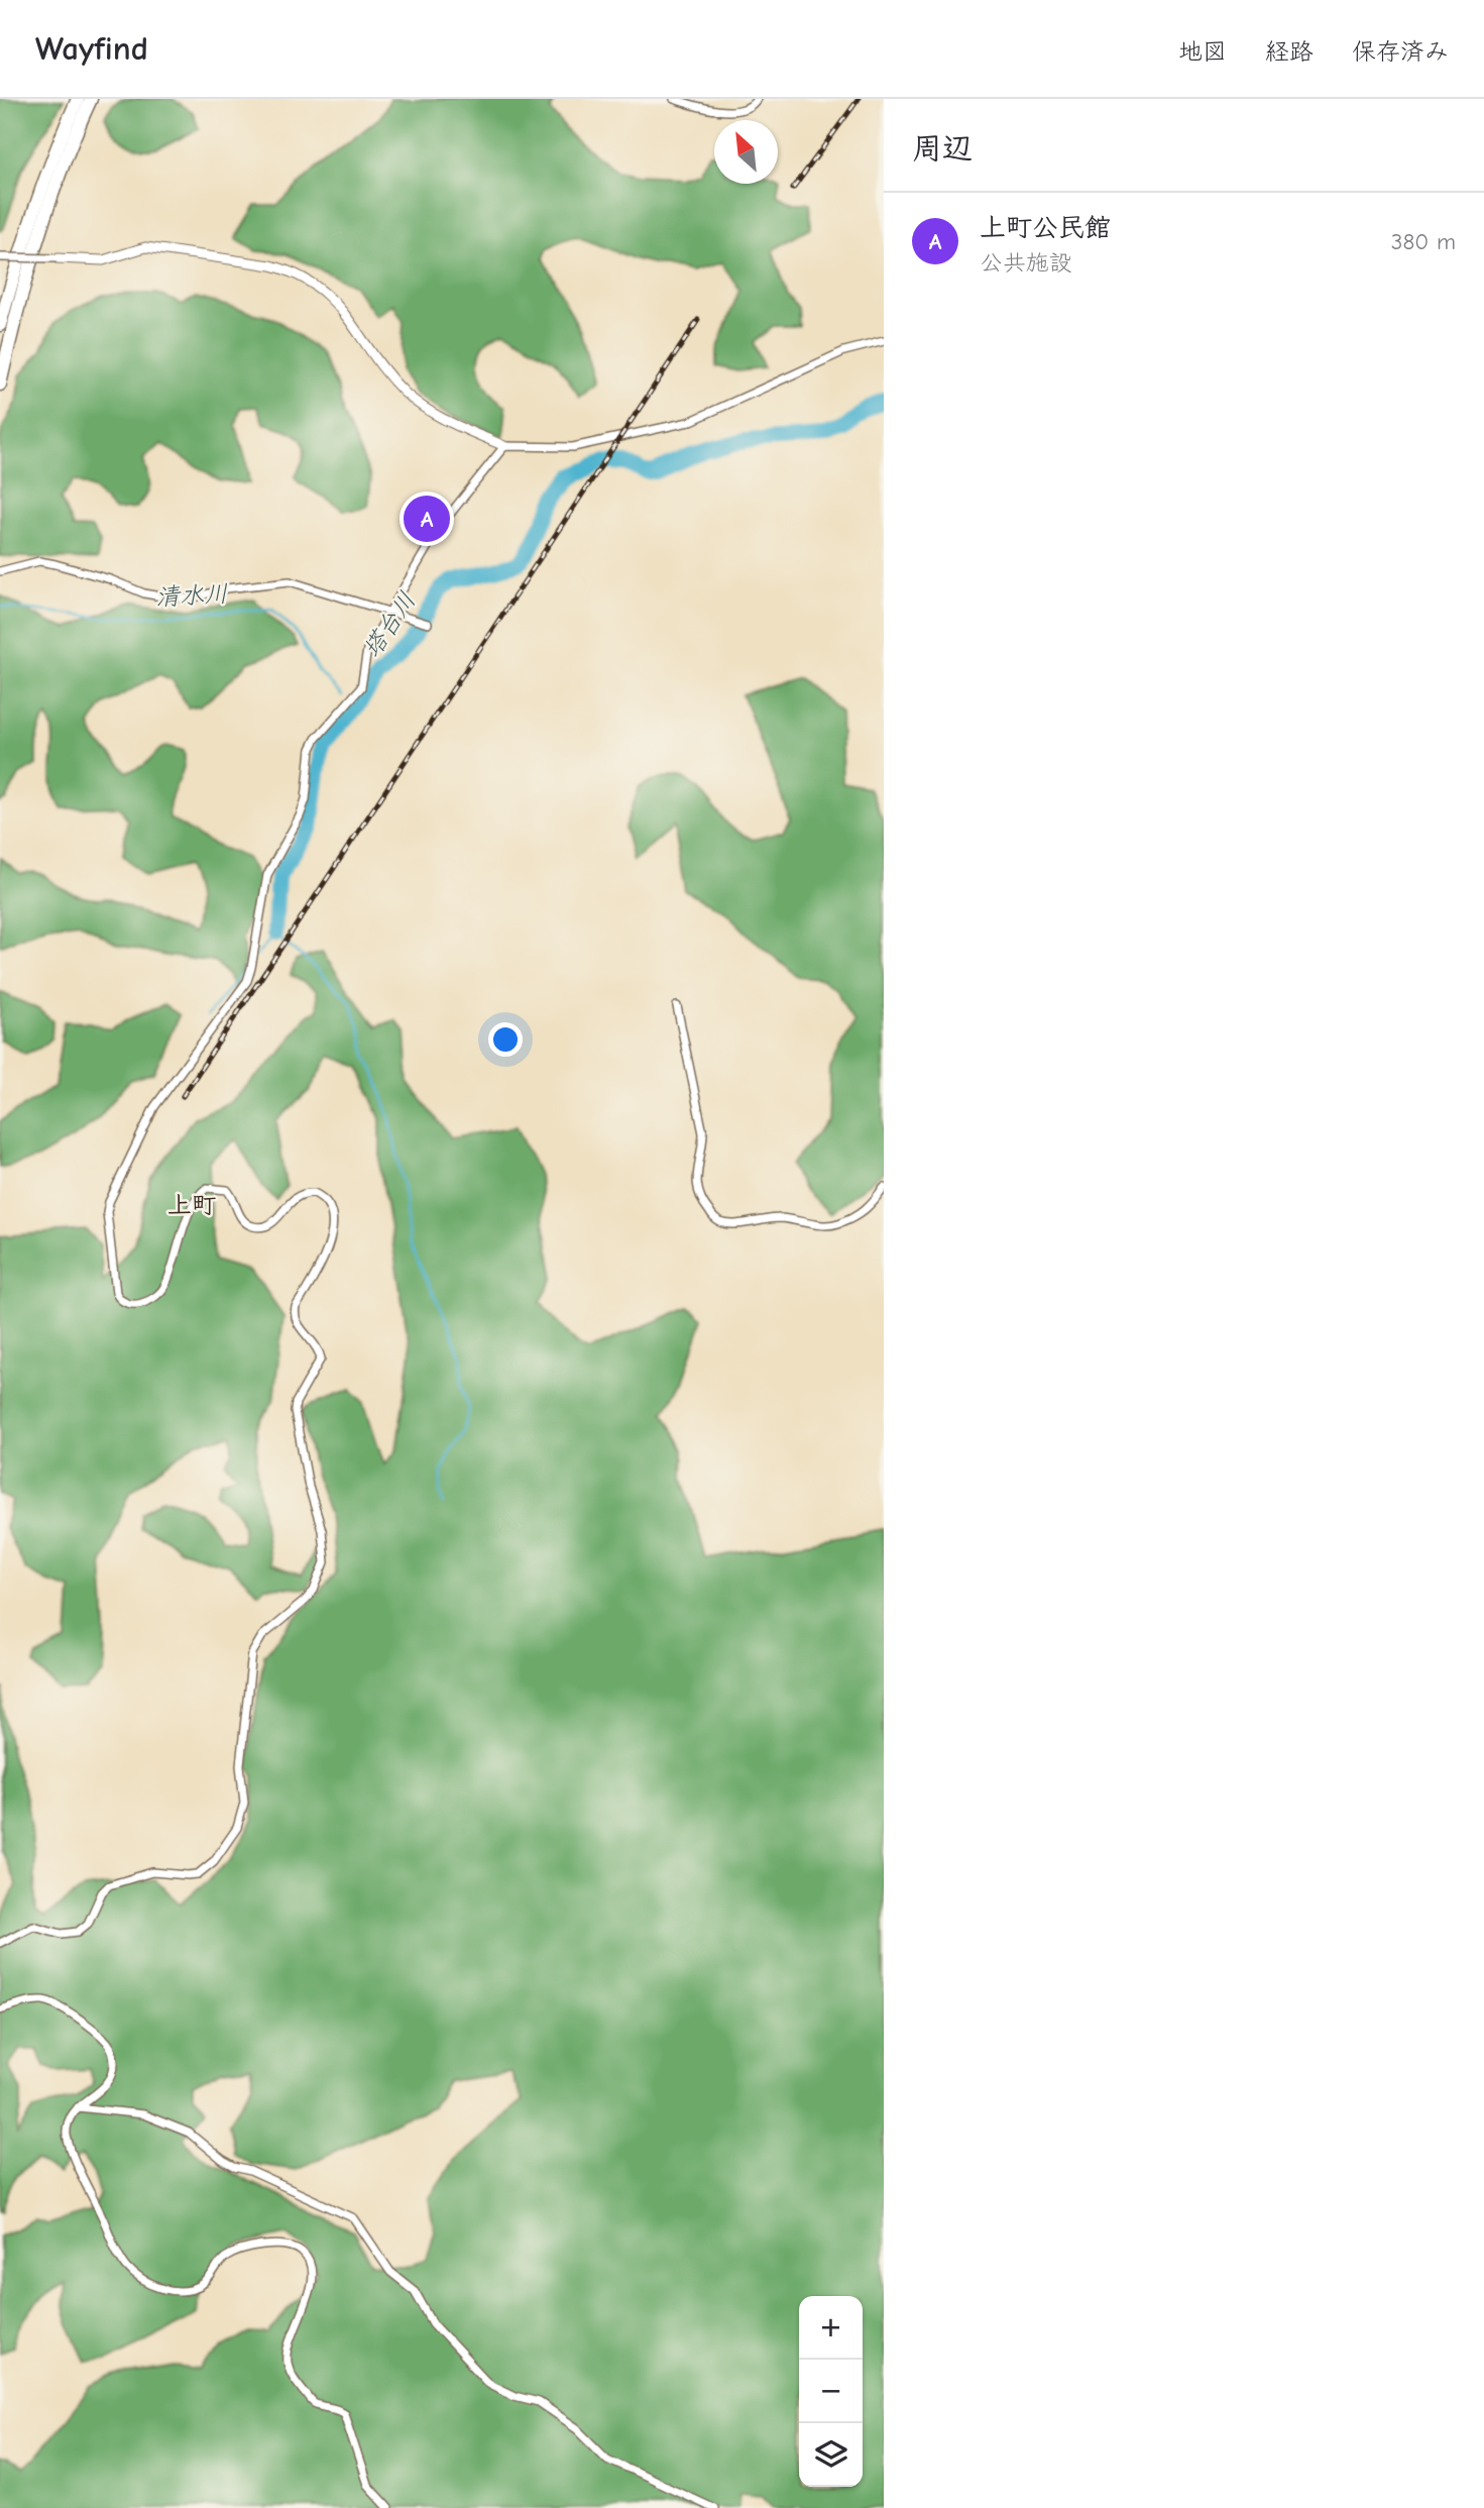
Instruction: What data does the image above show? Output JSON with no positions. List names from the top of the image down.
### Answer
{
  "districts": ["上町"],
  "water": ["清水川", "塔台川"],
  "north": "top left",
  "page": {
    "header": "Wayfind",
    "nav": ["地図", "経路", "保存済み"],
    "heading": "周辺",
    "list": [
      {
        "mark": "A",
        "name": "上町公民館",
        "note": "公共施設",
        "value": "380 m"
      }
    ],
    "pins": "A",
    "map_buttons": ["+", "−"]
  }
}
